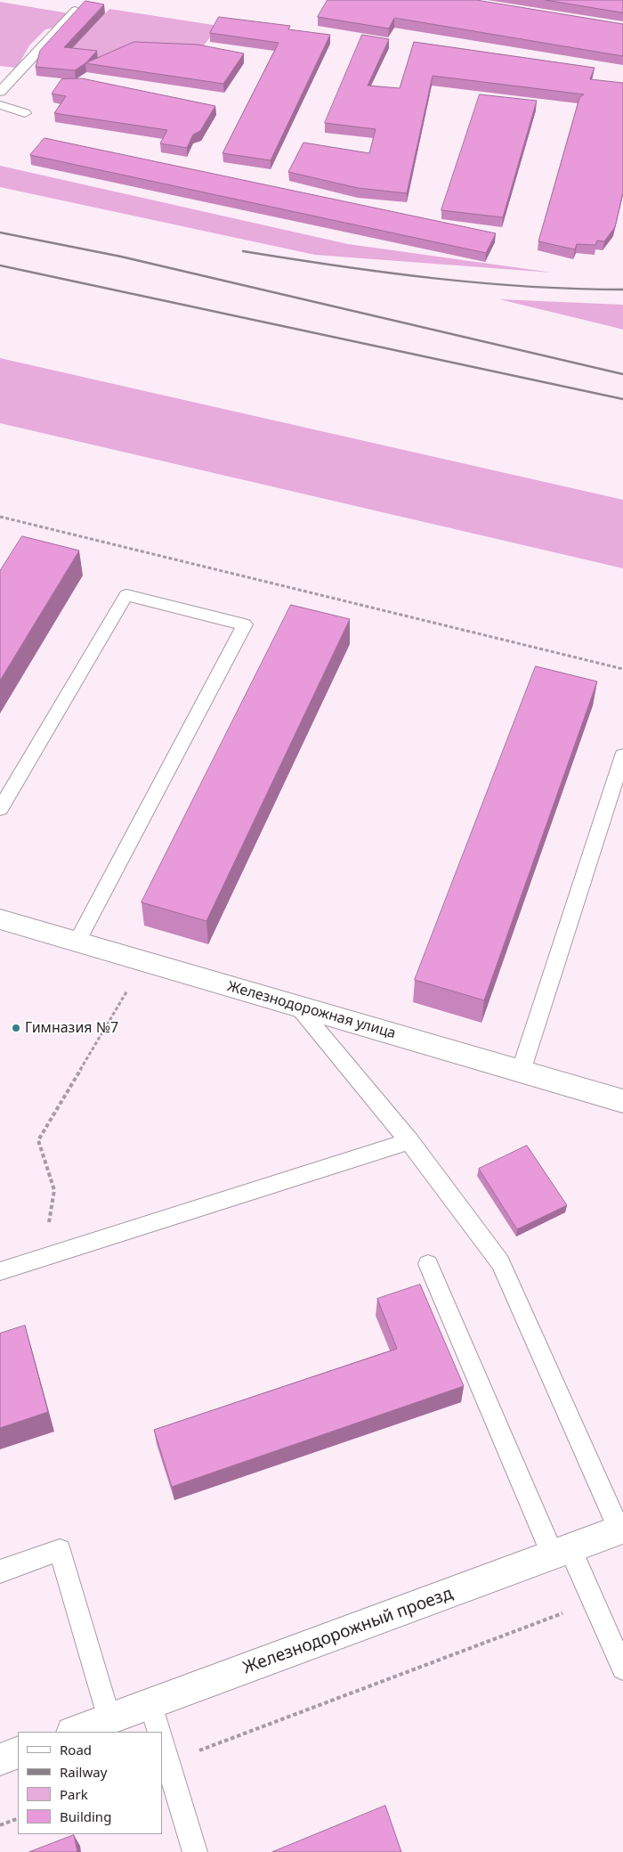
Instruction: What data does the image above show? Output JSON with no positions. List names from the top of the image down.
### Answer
{
  "streets": {
    "street": ["Железнодорожная улица", "Железнодорожный проезд"]
  },
  "places": ["Гимназия №7"],
  "legend": [
    "Road",
    "Railway",
    "Park",
    "Building"
  ]
}
